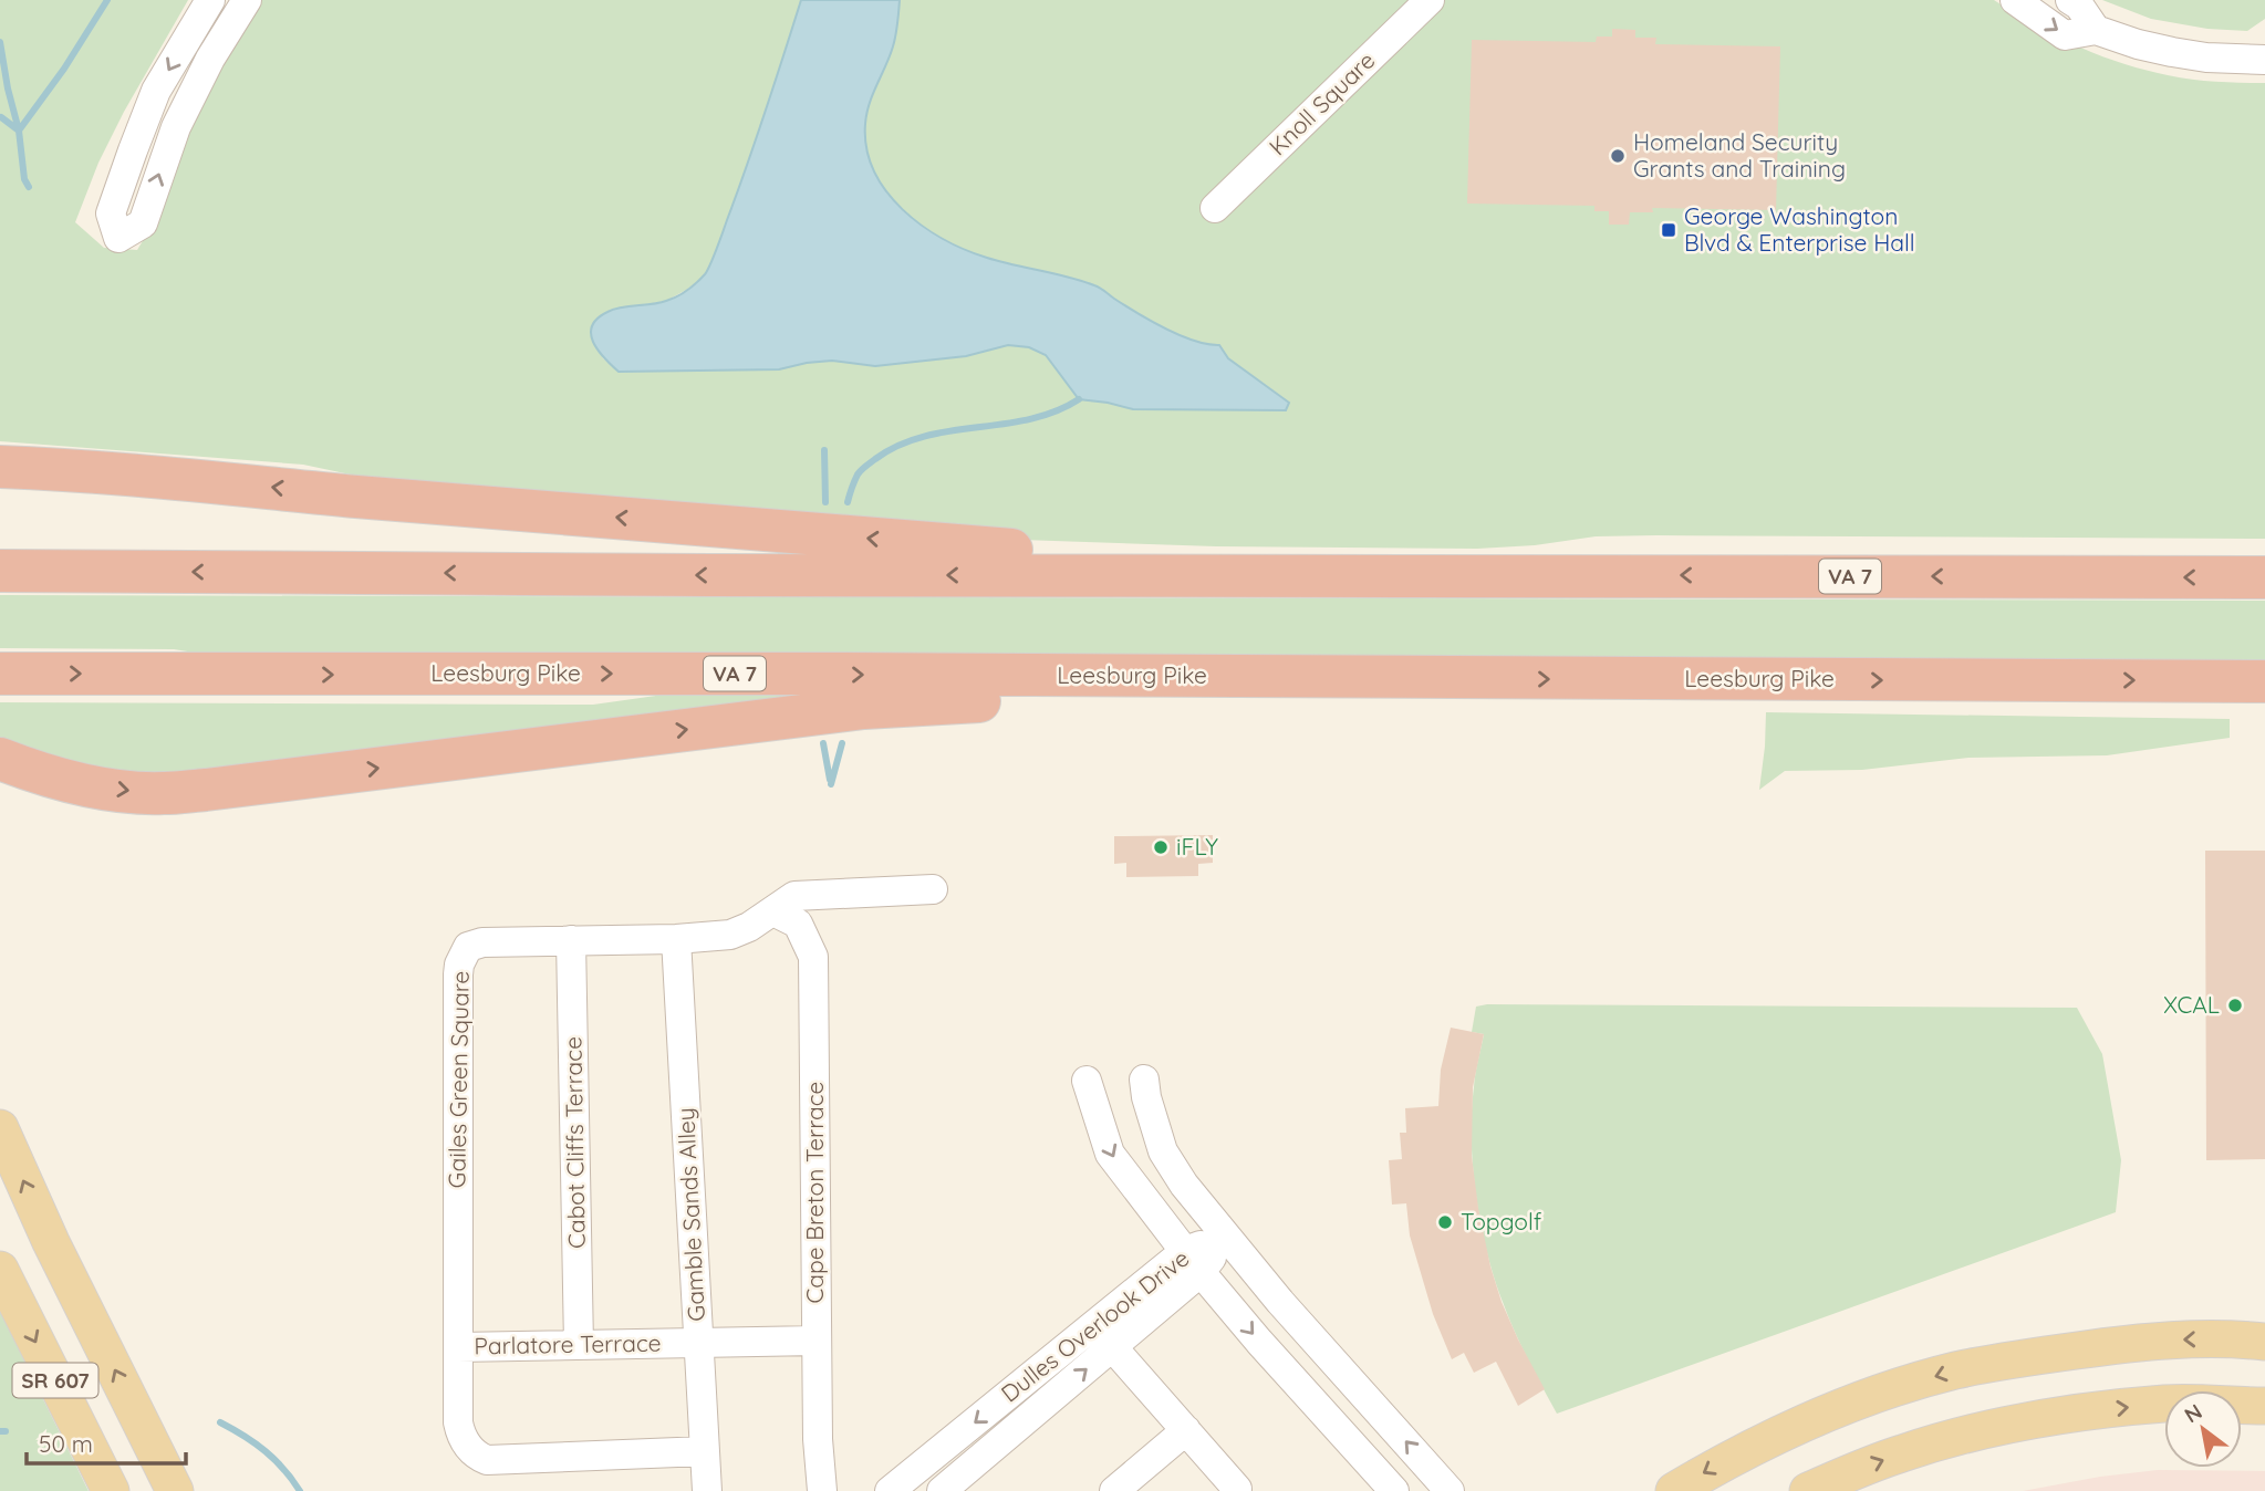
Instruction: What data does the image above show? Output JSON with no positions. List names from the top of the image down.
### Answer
{
  "streets": {
    "highway": ["VA 7", "Leesburg Pike"],
    "main road": ["SR 607"],
    "street": [
      "Knoll Square",
      "Gailes Green Square",
      "Cabot Cliffs Terrace",
      "Cape Breton Terrace",
      "Gamble Sands Alley",
      "Dulles Overlook Drive",
      "Parlatore Terrace"
    ]
  },
  "crossings": [
    ["Gailes Green Square", "Cabot Cliffs Terrace"],
    ["Gailes Green Square", "Cape Breton Terrace"],
    ["Gailes Green Square", "Gamble Sands Alley"],
    ["Gailes Green Square", "Parlatore Terrace"],
    ["Cabot Cliffs Terrace", "Parlatore Terrace"],
    ["Cape Breton Terrace", "Parlatore Terrace"],
    ["Gamble Sands Alley", "Parlatore Terrace"]
  ],
  "places": {
    "other": [
      "Homeland Security Grants and Training",
      "iFLY",
      "XCAL",
      "Topgolf"
    ],
    "transit": ["George Washington Blvd & Enterprise Hall"]
  },
  "scale_bar": "50 m",
  "north": "top left"
}
